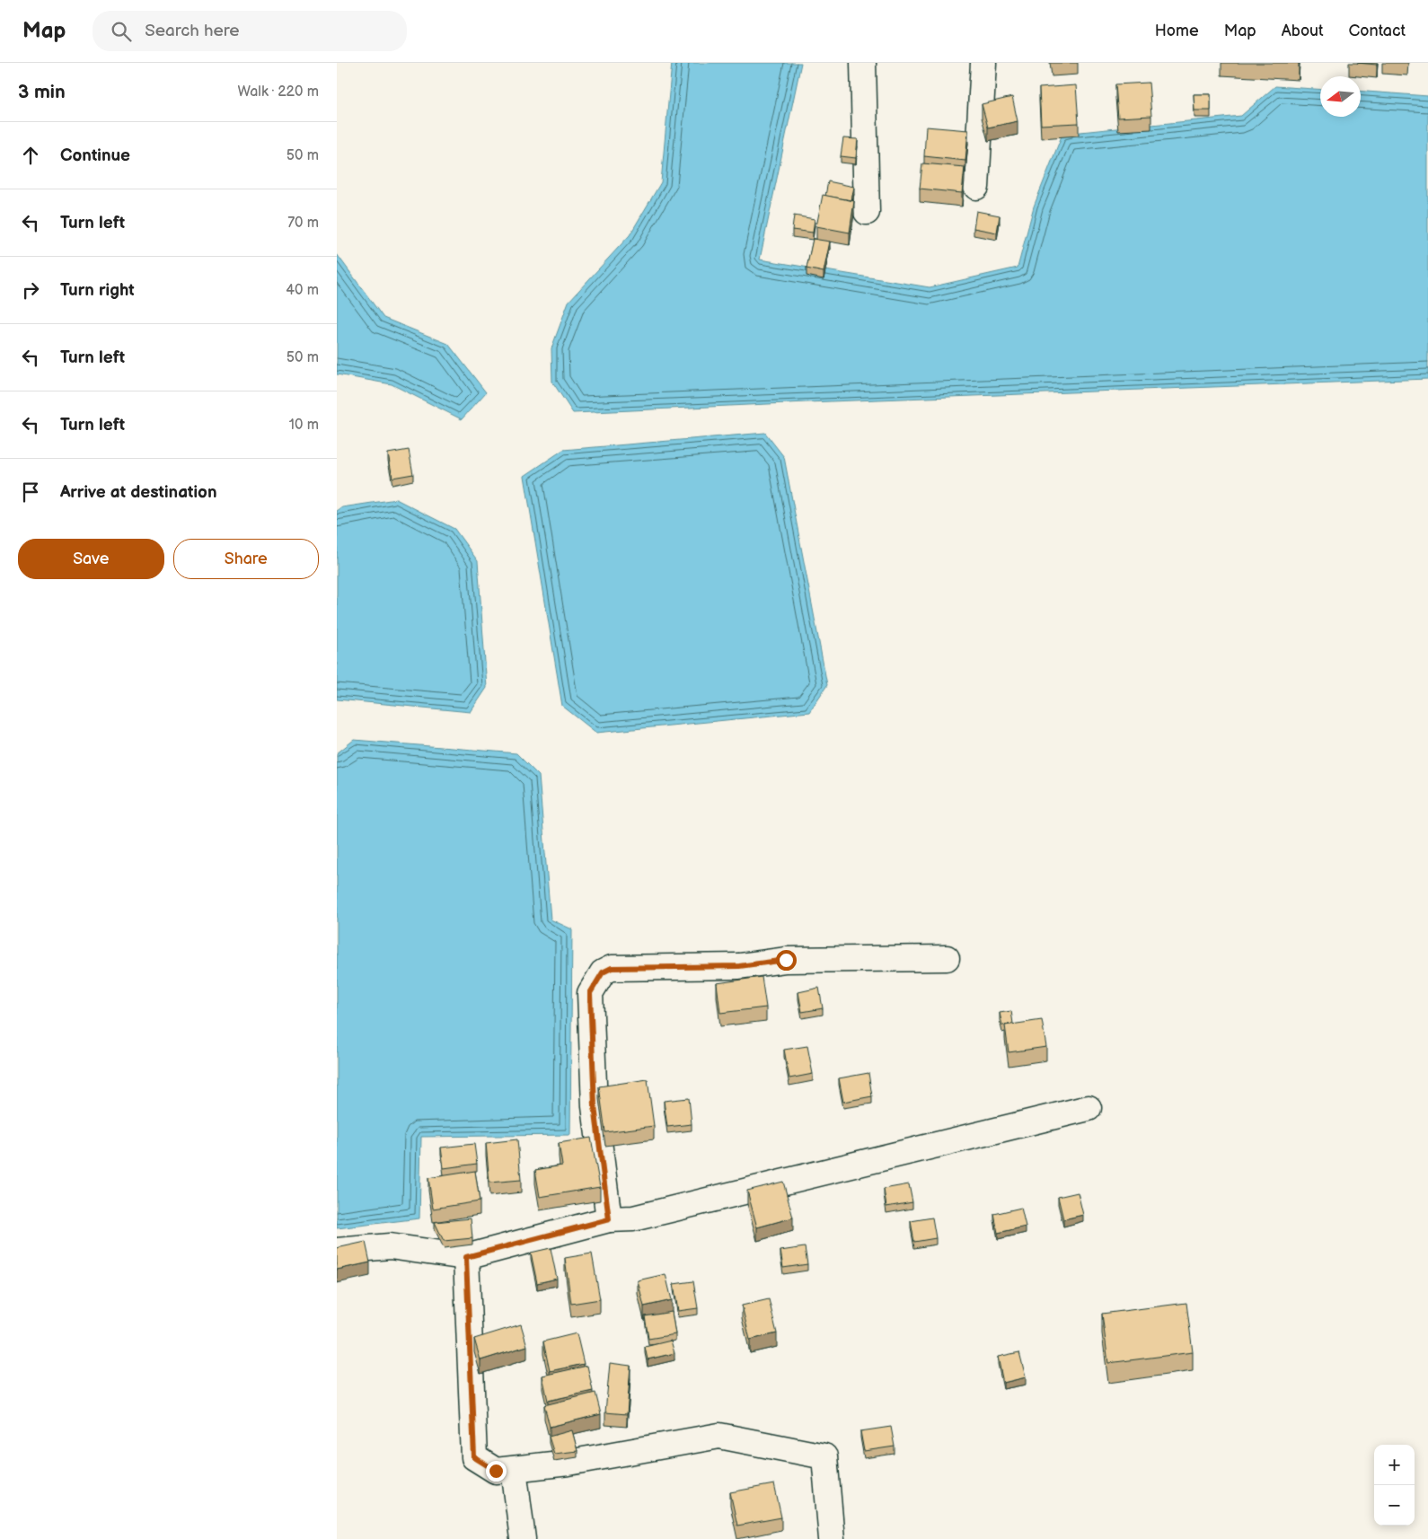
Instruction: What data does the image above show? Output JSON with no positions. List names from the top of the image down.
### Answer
{
  "north": "left",
  "page": {
    "header": "Map",
    "search": "Search here",
    "nav": [
      "Home",
      "Map",
      "About",
      "Contact"
    ],
    "heading": ["3 min", "Walk · 220 m"],
    "list": [
      ["Continue", "50 m"],
      ["Turn left", "70 m"],
      ["Turn right", "40 m"],
      ["Turn left", "50 m"],
      ["Turn left", "10 m"],
      "Arrive at destination"
    ],
    "buttons": ["Save", "Share"],
    "map_buttons": ["+", "−"]
  }
}
